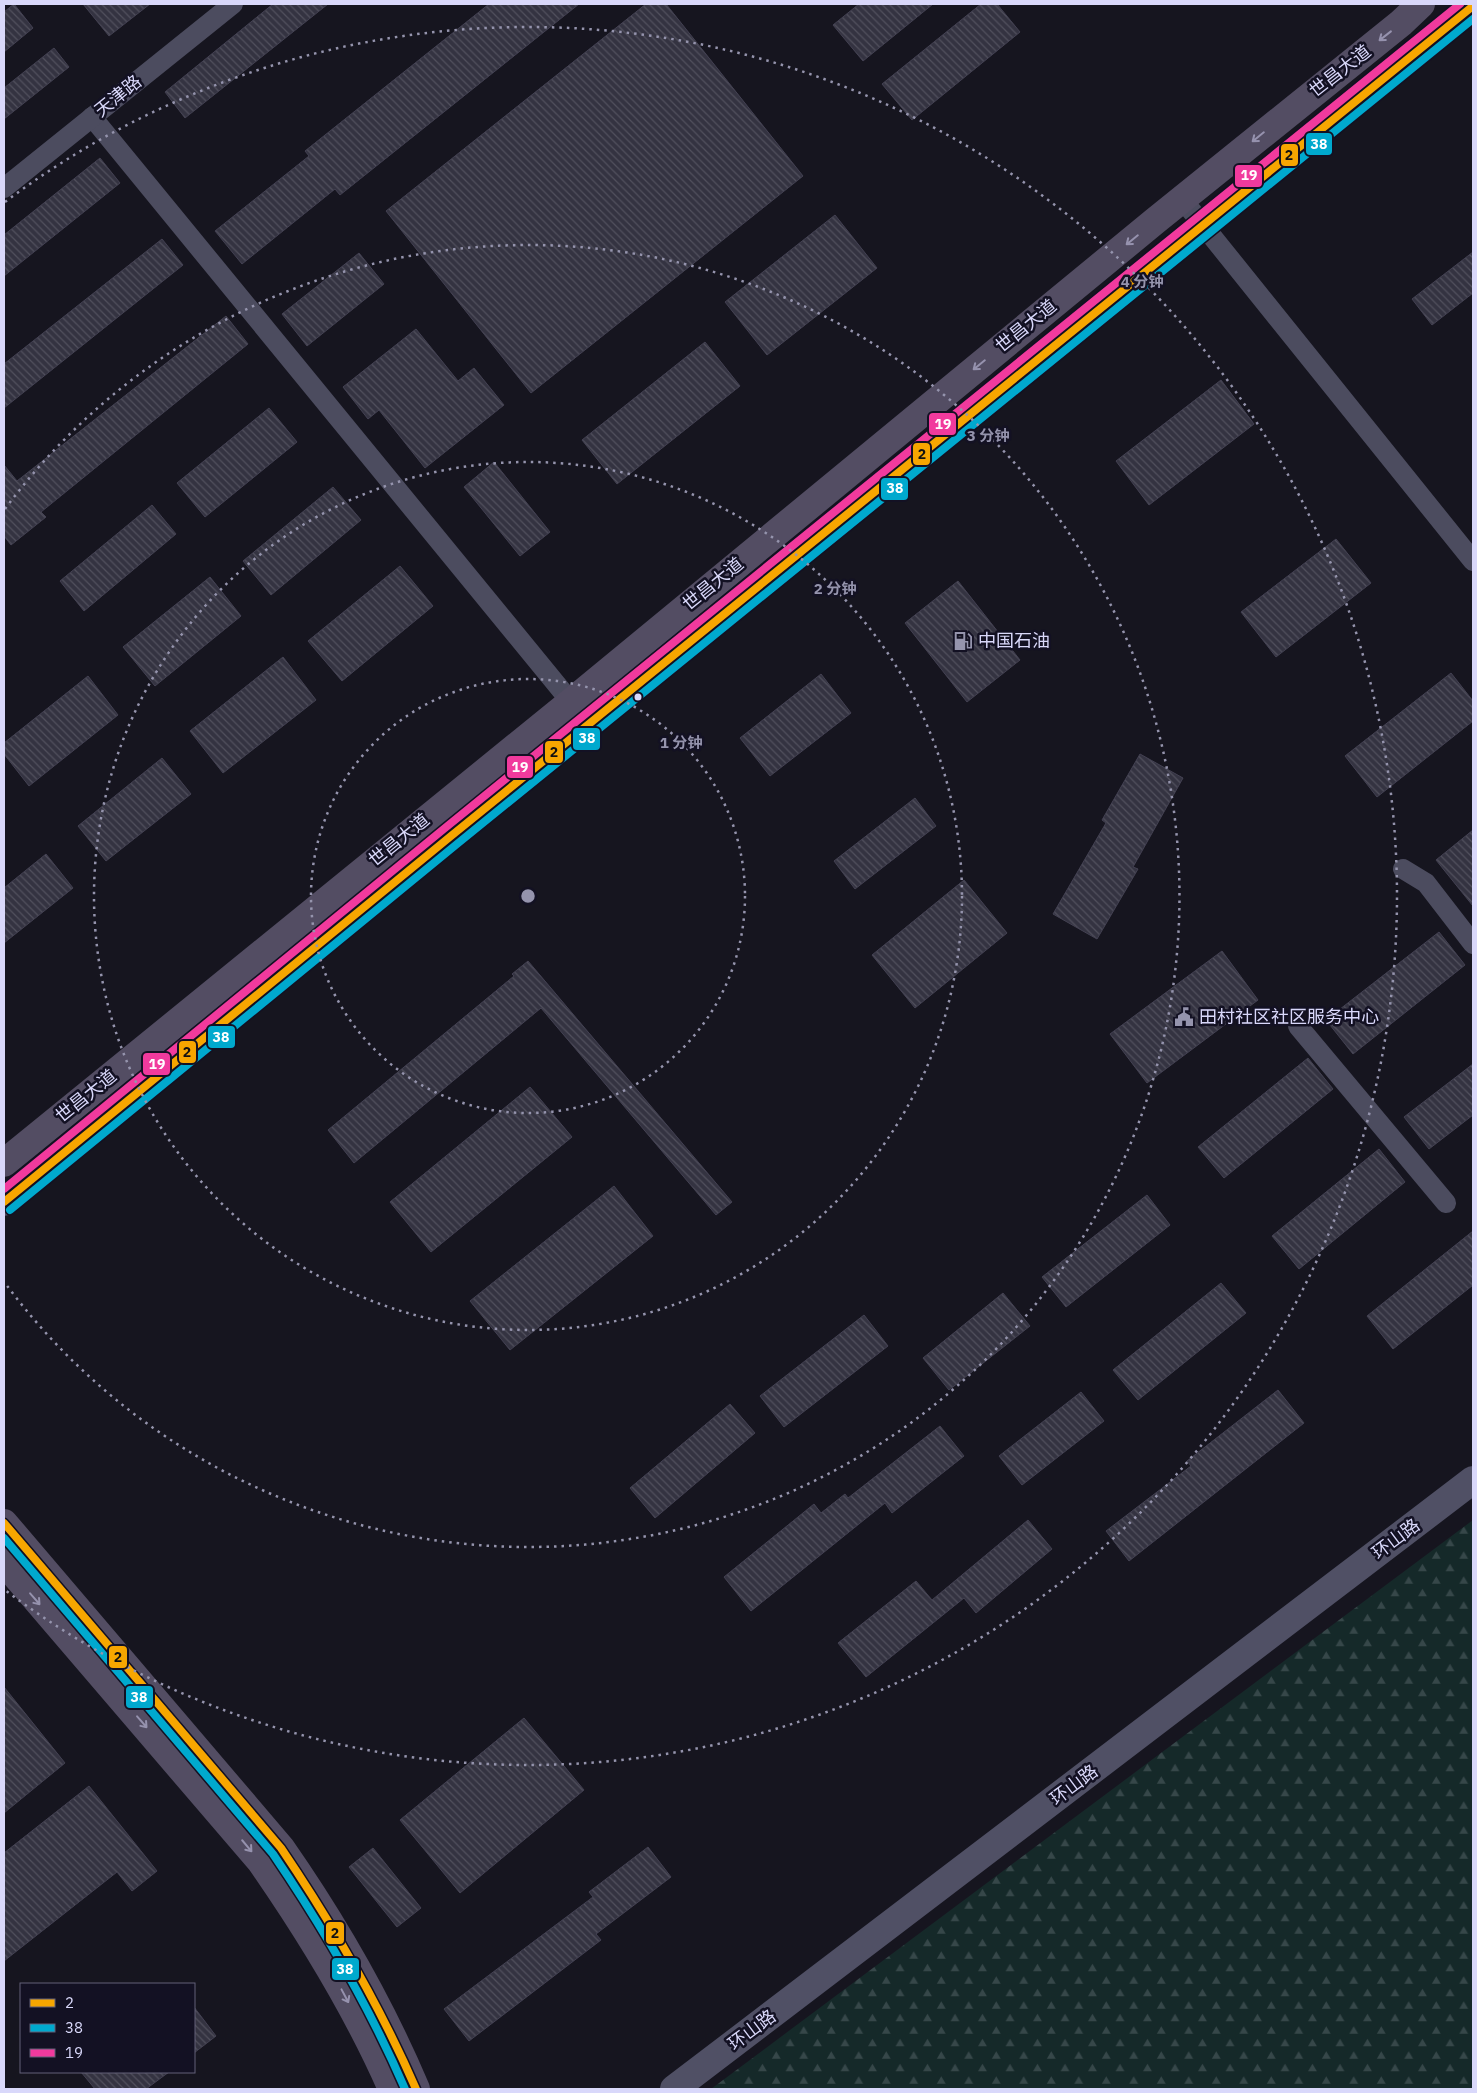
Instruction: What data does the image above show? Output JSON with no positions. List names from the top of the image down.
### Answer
{
  "streets": {
    "main road": ["世昌大道", "环山路"],
    "street": ["天津路"]
  },
  "places": {
    "fuel station": ["中国石油"],
    "public building": ["田村社区社区服务中心"]
  },
  "lines": ["transit line 19", "transit line 2", "transit line 38"],
  "legend": ["2", "38", "19"],
  "rings": [
    "4 分钟",
    "3 分钟",
    "2 分钟",
    "1 分钟"
  ]
}
